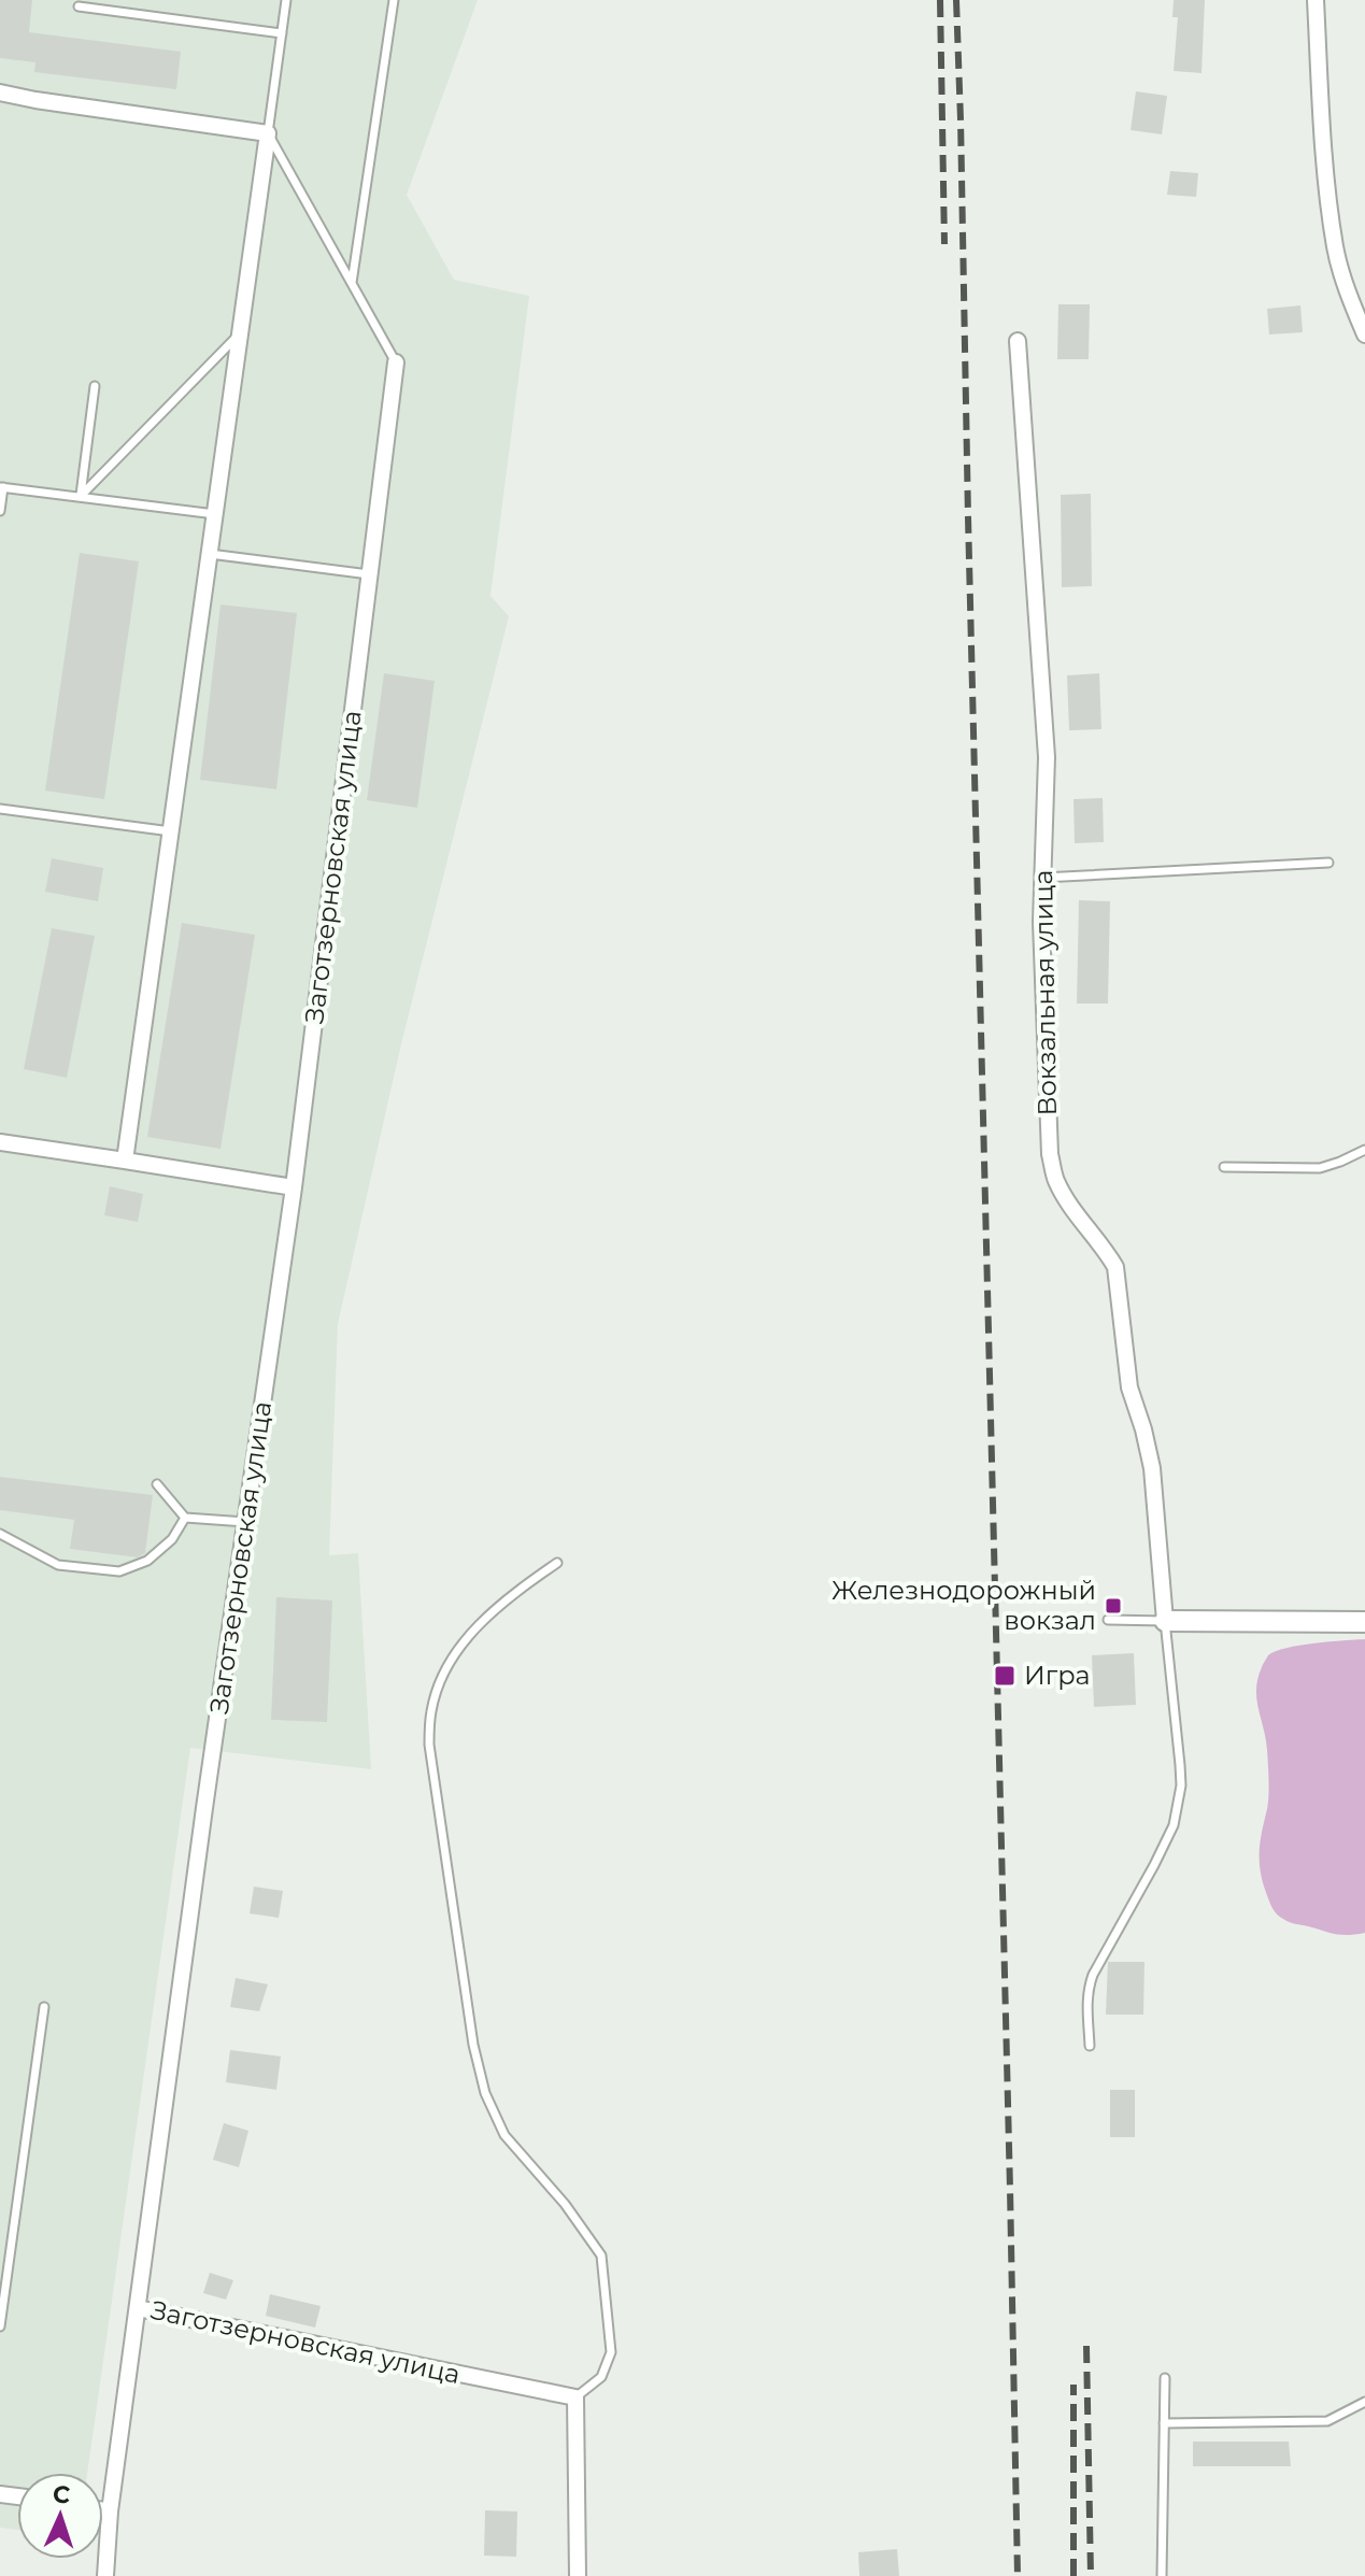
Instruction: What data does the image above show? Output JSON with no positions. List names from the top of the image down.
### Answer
{
  "streets": {
    "street": ["Заготзерновская улица", "Вокзальная улица"]
  },
  "places": {
    "transit": ["Железнодорожный вокзал", "Игра"]
  },
  "north": "top"
}
